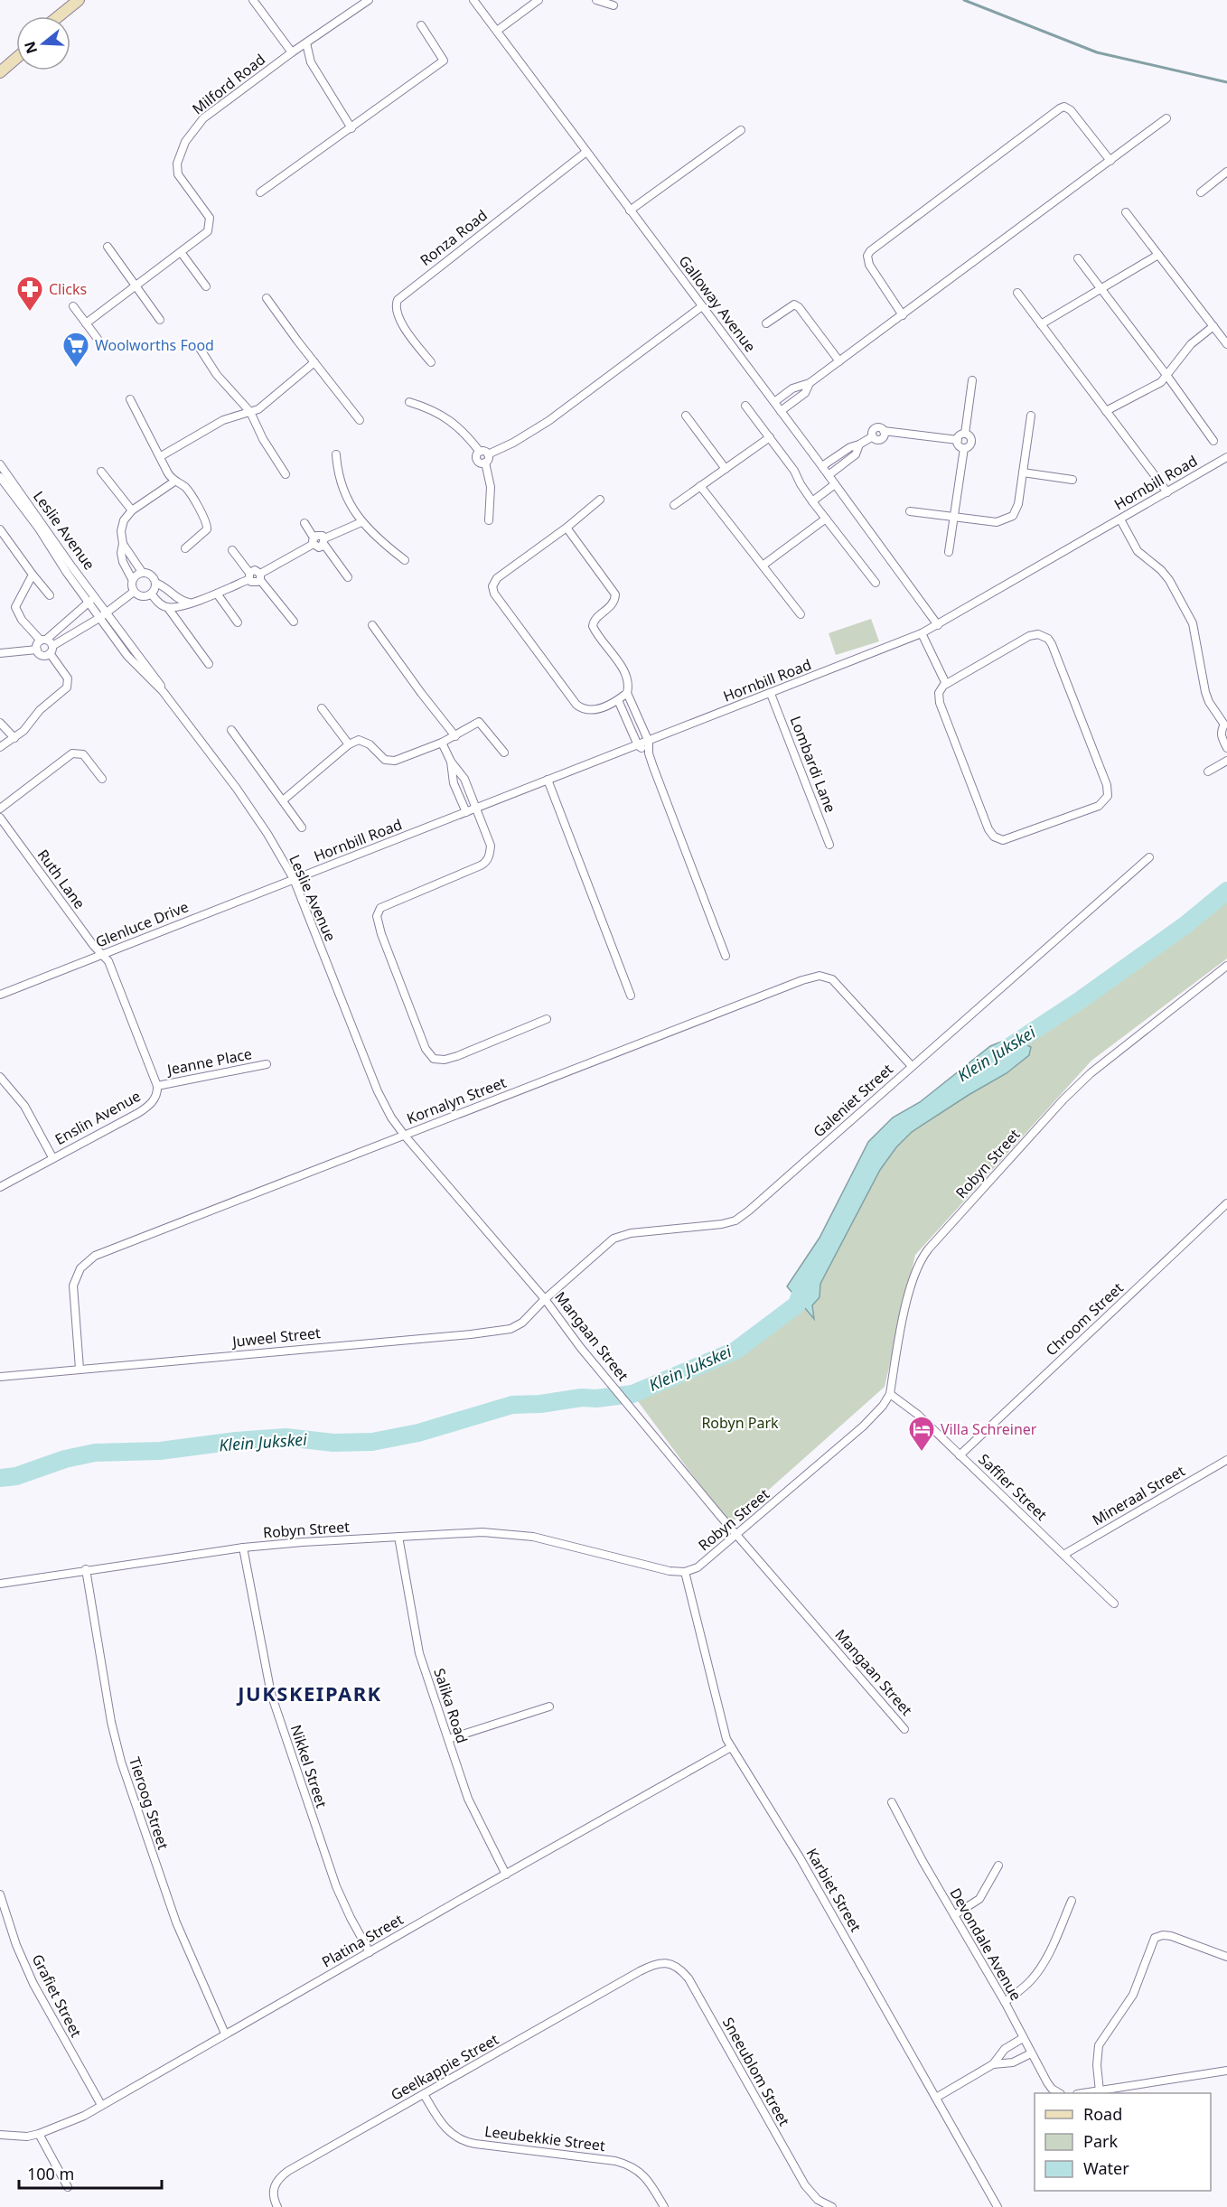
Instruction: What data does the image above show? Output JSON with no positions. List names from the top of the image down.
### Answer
{
  "streets": {
    "street": [
      "Milford Road",
      "Ronza Road",
      "Galloway Avenue",
      "Hornbill Road",
      "Leslie Avenue",
      "Lombardi Lane",
      "Ruth Lane",
      "Glenluce Drive",
      "Jeanne Place",
      "Kornalyn Street",
      "Galeniet Street",
      "Enslin Avenue",
      "Robyn Street",
      "Chroom Street",
      "Mangaan Street",
      "Juweel Street",
      "Saffier Street",
      "Mineraal Street",
      "Salika Road",
      "Nikkel Street",
      "Tieroog Street",
      "Karbiet Street",
      "Platina Street",
      "Devondale Avenue",
      "Grafiet Street",
      "Geelkappie Street",
      "Sneeublom Street",
      "Leeubekkie Street"
    ]
  },
  "crossings": [
    ["Ronza Road", "Galloway Avenue"],
    ["Galloway Avenue", "Hornbill Road"],
    ["Hornbill Road", "Leslie Avenue"],
    ["Hornbill Road", "Lombardi Lane"],
    ["Hornbill Road", "Glenluce Drive"],
    ["Leslie Avenue", "Glenluce Drive"],
    ["Leslie Avenue", "Kornalyn Street"],
    ["Leslie Avenue", "Mangaan Street"],
    ["Ruth Lane", "Glenluce Drive"],
    ["Ruth Lane", "Enslin Avenue"],
    ["Glenluce Drive", "Enslin Avenue"],
    ["Jeanne Place", "Enslin Avenue"],
    ["Kornalyn Street", "Galeniet Street"],
    ["Kornalyn Street", "Mangaan Street"],
    ["Kornalyn Street", "Juweel Street"],
    ["Galeniet Street", "Mangaan Street"],
    ["Galeniet Street", "Juweel Street"],
    ["Robyn Street", "Mangaan Street"],
    ["Robyn Street", "Saffier Street"],
    ["Robyn Street", "Salika Road"],
    ["Robyn Street", "Nikkel Street"],
    ["Robyn Street", "Tieroog Street"],
    ["Robyn Street", "Karbiet Street"],
    ["Chroom Street", "Saffier Street"],
    ["Mangaan Street", "Juweel Street"],
    ["Saffier Street", "Mineraal Street"],
    ["Salika Road", "Platina Street"],
    ["Nikkel Street", "Platina Street"],
    ["Tieroog Street", "Platina Street"],
    ["Karbiet Street", "Platina Street"],
    ["Platina Street", "Grafiet Street"],
    ["Geelkappie Street", "Sneeublom Street"],
    ["Geelkappie Street", "Leeubekkie Street"]
  ],
  "districts": ["JUKSKEIPARK"],
  "water": ["Klein Jukskei"],
  "parks": ["Robyn Park"],
  "places": {
    "pharmacy": ["Clicks"],
    "supermarket": ["Woolworths Food"],
    "hotel": ["Villa Schreiner"]
  },
  "legend": ["Road", "Park", "Water"],
  "scale_bar": "100 m",
  "north": "left"
}
